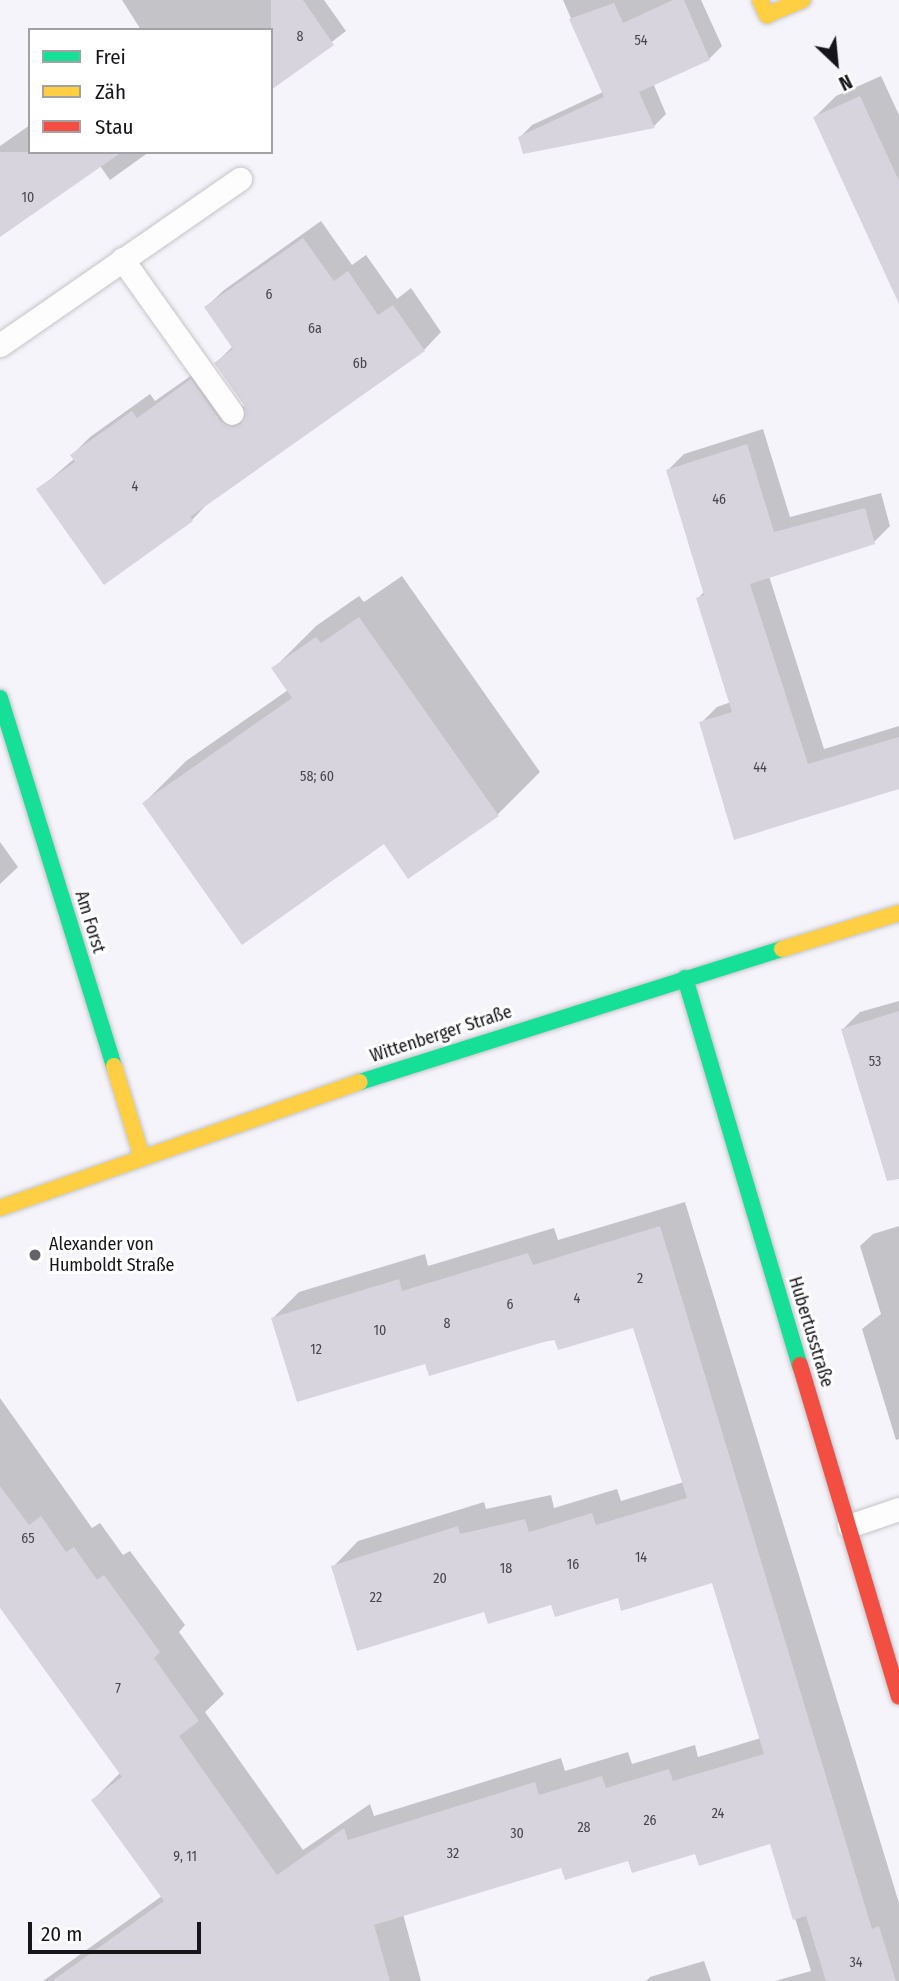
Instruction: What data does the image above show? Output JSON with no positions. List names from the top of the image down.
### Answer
{
  "streets": {
    "street": ["Am Forst", "Wittenberger Straße", "Hubertusstraße"]
  },
  "crossings": [
    ["Am Forst", "Wittenberger Straße"],
    ["Wittenberger Straße", "Hubertusstraße"]
  ],
  "places": ["Alexander von Humboldt Straße"],
  "house_numbers": [
    "8",
    "54",
    "10",
    "6",
    "6a",
    "6b",
    "4",
    "46",
    "44",
    "58; 60",
    "53",
    "2",
    "4",
    "6",
    "8",
    "10",
    "12",
    "65",
    "14",
    "16",
    "18",
    "20",
    "22",
    "7",
    "24",
    "26",
    "28",
    "30",
    "32",
    "9, 11",
    "34"
  ],
  "legend": ["Frei", "Zäh", "Stau"],
  "scale_bar": "20 m",
  "north": "bottom right"
}
